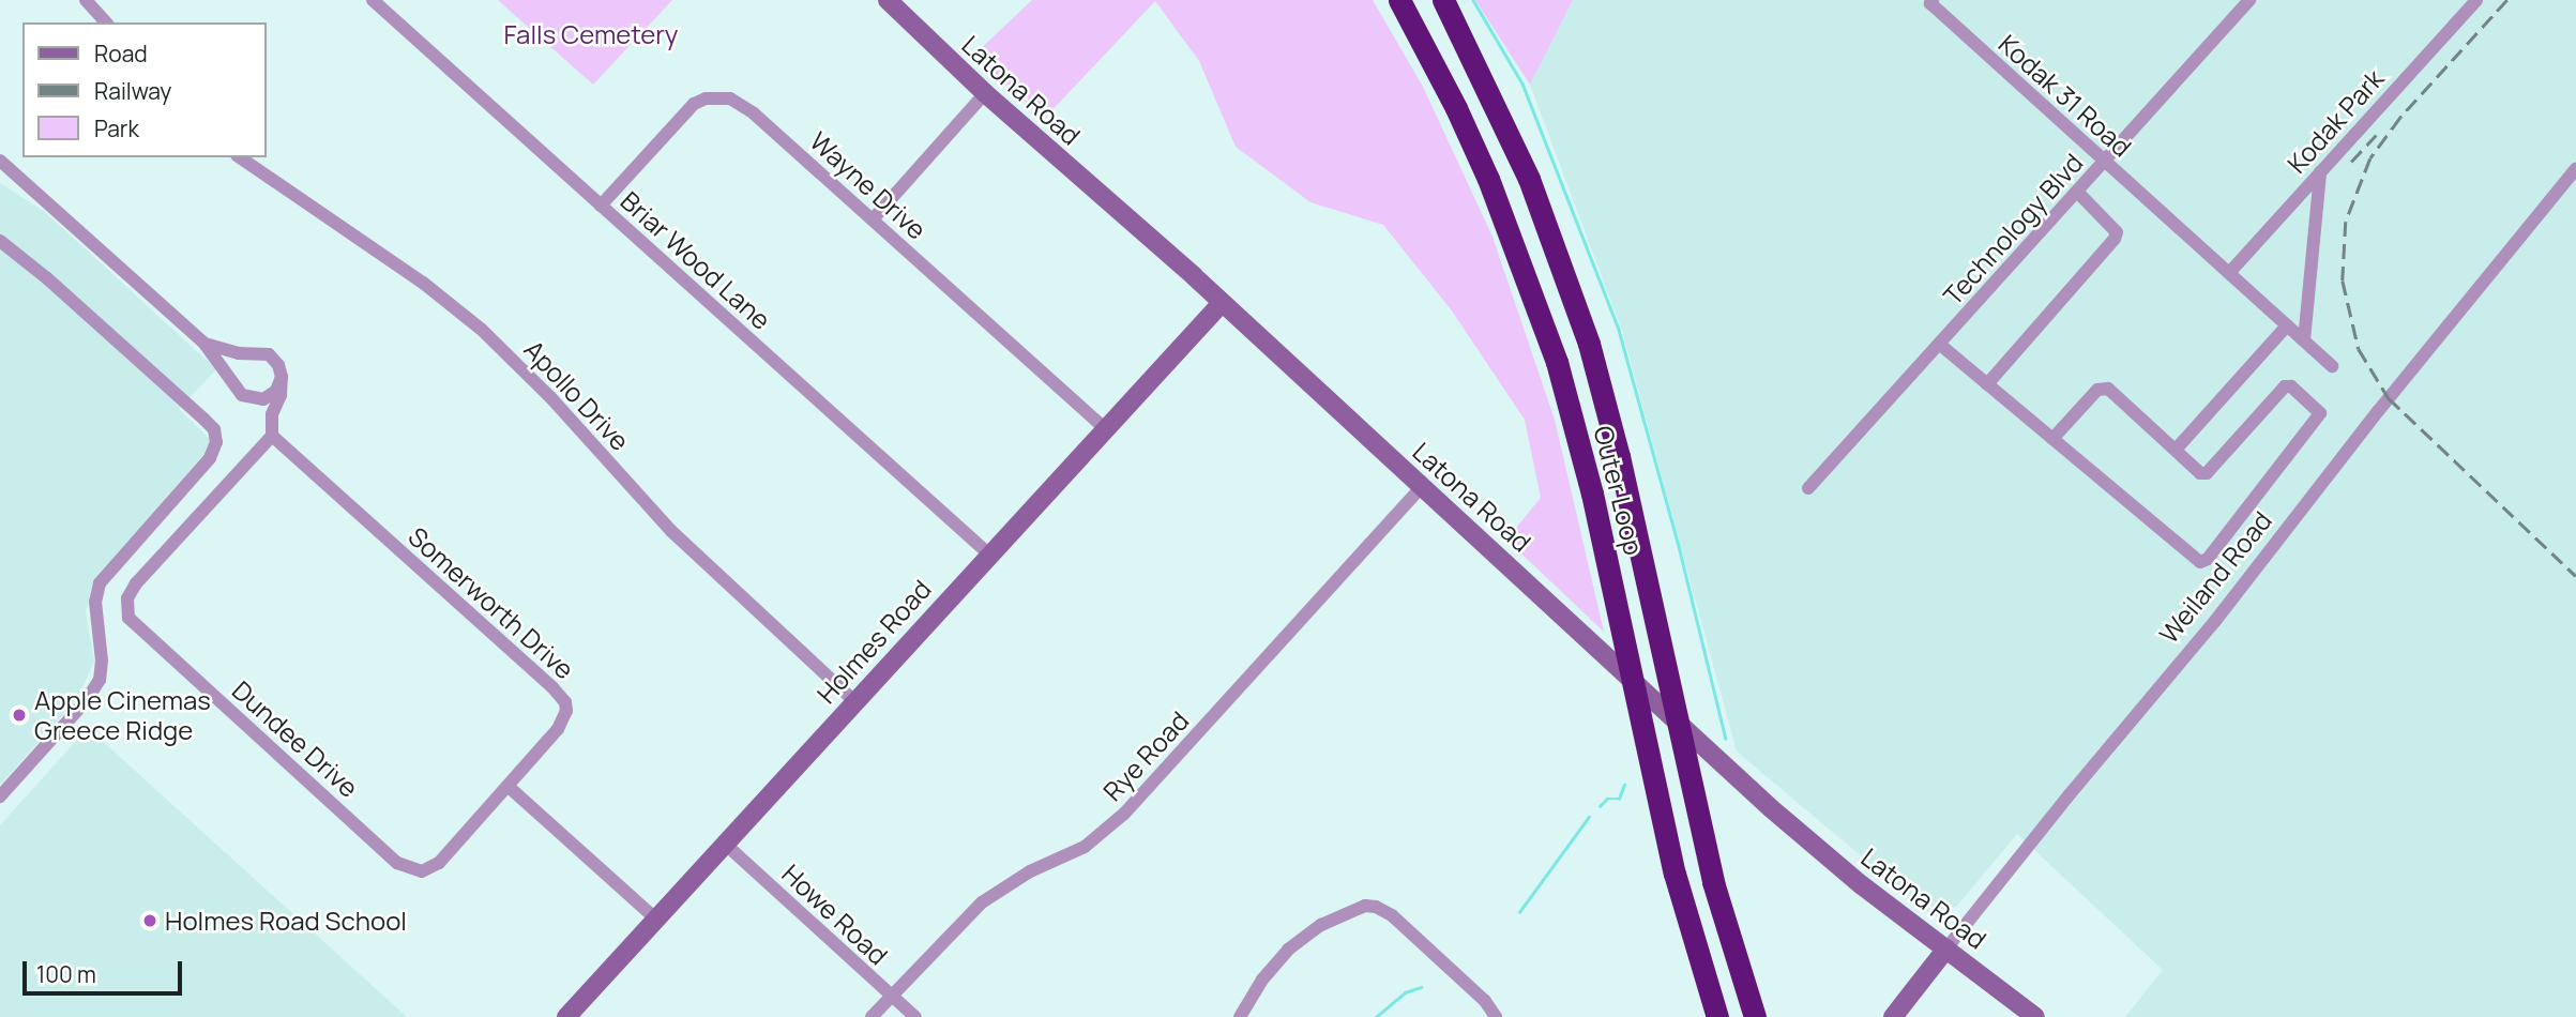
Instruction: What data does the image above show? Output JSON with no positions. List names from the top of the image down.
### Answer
{
  "streets": {
    "highway": ["Outer Loop"],
    "street": [
      "Latona Road",
      "Kodak 31 Road",
      "Kodak Park",
      "Wayne Drive",
      "Technology Blvd",
      "Briar Wood Lane",
      "Apollo Drive",
      "Weiland Road",
      "Somerworth Drive",
      "Holmes Road",
      "Dundee Drive",
      "Rye Road",
      "Howe Road"
    ]
  },
  "crossings": [
    ["Latona Road", "Weiland Road"],
    ["Latona Road", "Holmes Road"],
    ["Latona Road", "Rye Road"],
    ["Kodak 31 Road", "Kodak Park"],
    ["Kodak 31 Road", "Technology Blvd"],
    ["Wayne Drive", "Briar Wood Lane"],
    ["Wayne Drive", "Holmes Road"],
    ["Briar Wood Lane", "Holmes Road"],
    ["Apollo Drive", "Holmes Road"],
    ["Somerworth Drive", "Dundee Drive"],
    ["Holmes Road", "Howe Road"],
    ["Rye Road", "Howe Road"]
  ],
  "parks": ["Falls Cemetery"],
  "places": ["Apple Cinemas Greece Ridge", "Holmes Road School"],
  "legend": ["Road", "Railway", "Park"],
  "scale_bar": "100 m"
}
